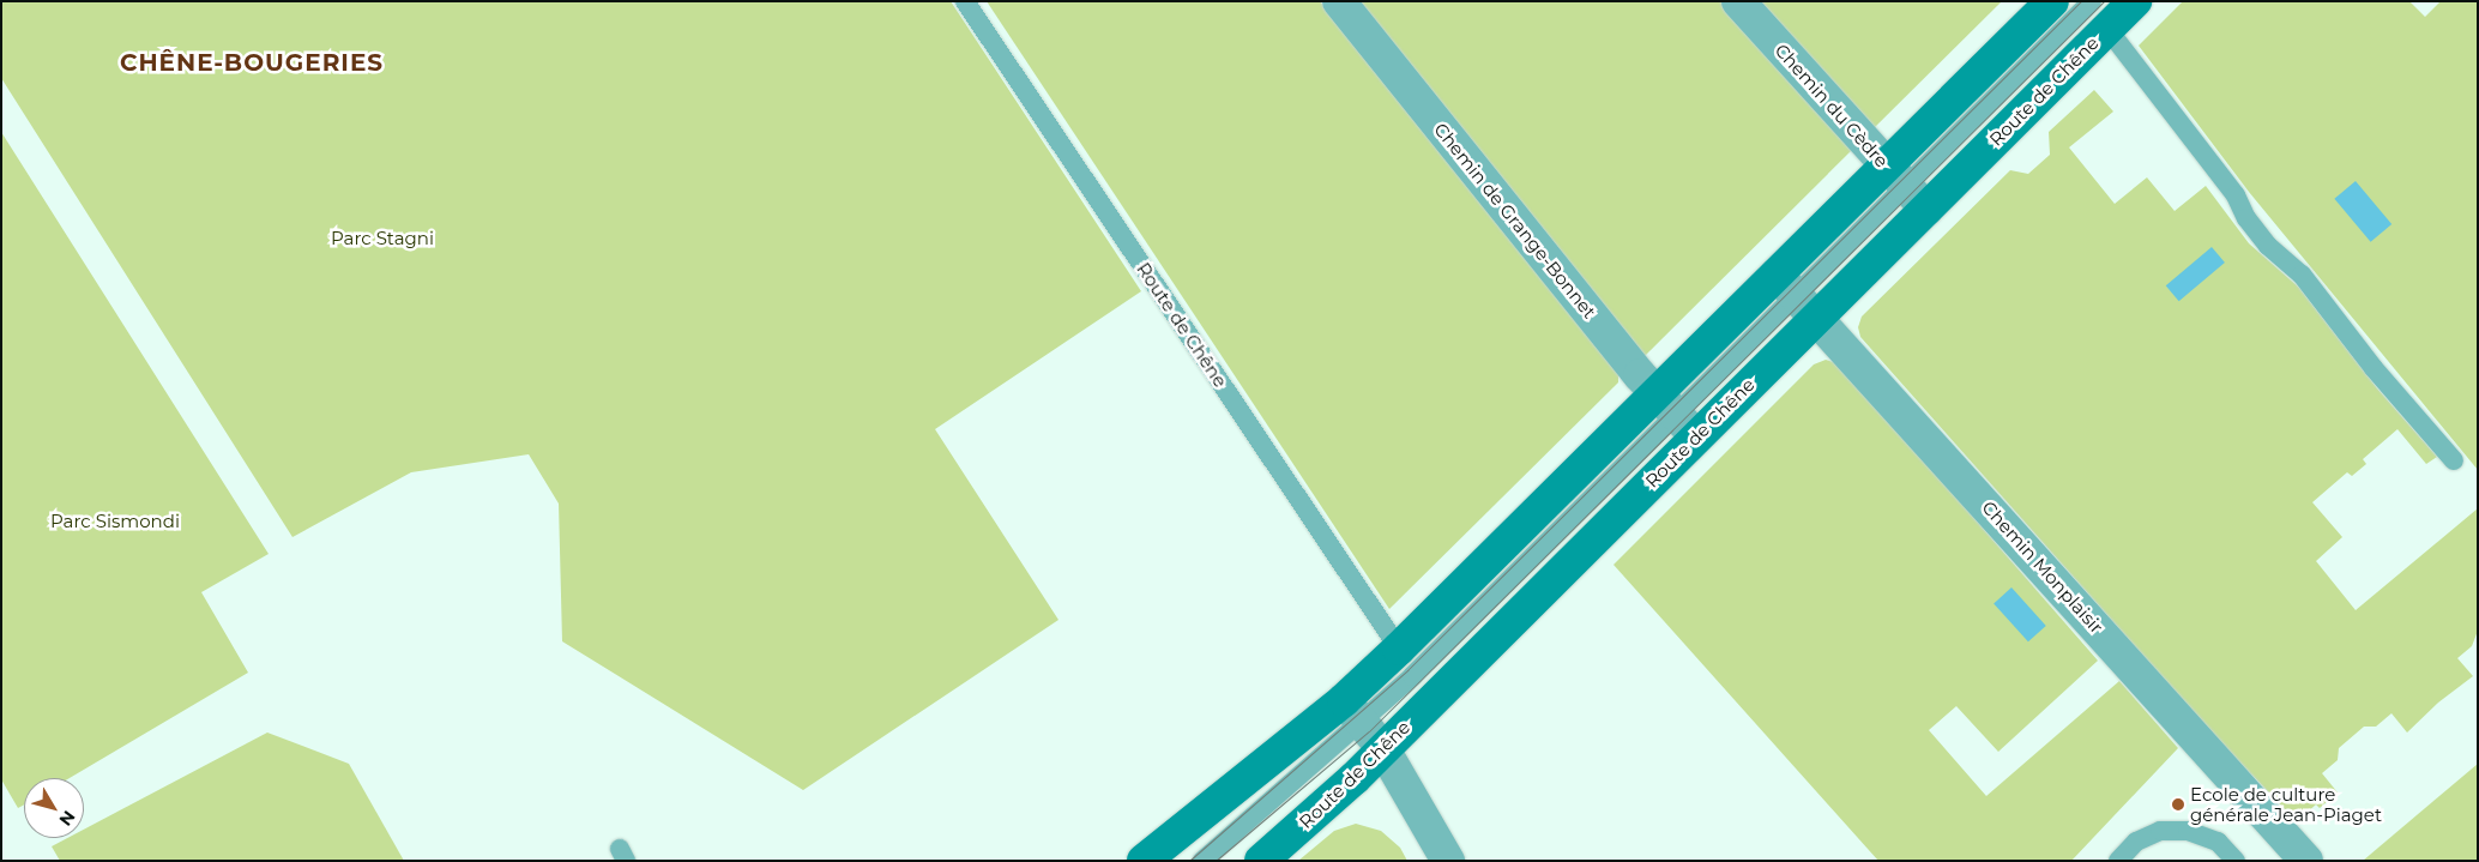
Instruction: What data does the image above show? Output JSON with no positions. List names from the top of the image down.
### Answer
{
  "streets": {
    "main road": ["Route de Chêne"],
    "street": ["Chemin du Cèdre", "Chemin de Grange-Bonnet", "Chemin Monplaisir"]
  },
  "crossings": [
    ["Route de Chêne", "Chemin du Cèdre"],
    ["Route de Chêne", "Chemin de Grange-Bonnet"],
    ["Route de Chêne", "Chemin Monplaisir"]
  ],
  "districts": ["CHÊNE-BOUGERIES"],
  "parks": ["Parc Stagni", "Parc Sismondi"],
  "places": ["Ecole de culture générale Jean-Piaget"],
  "north": "bottom right"
}
